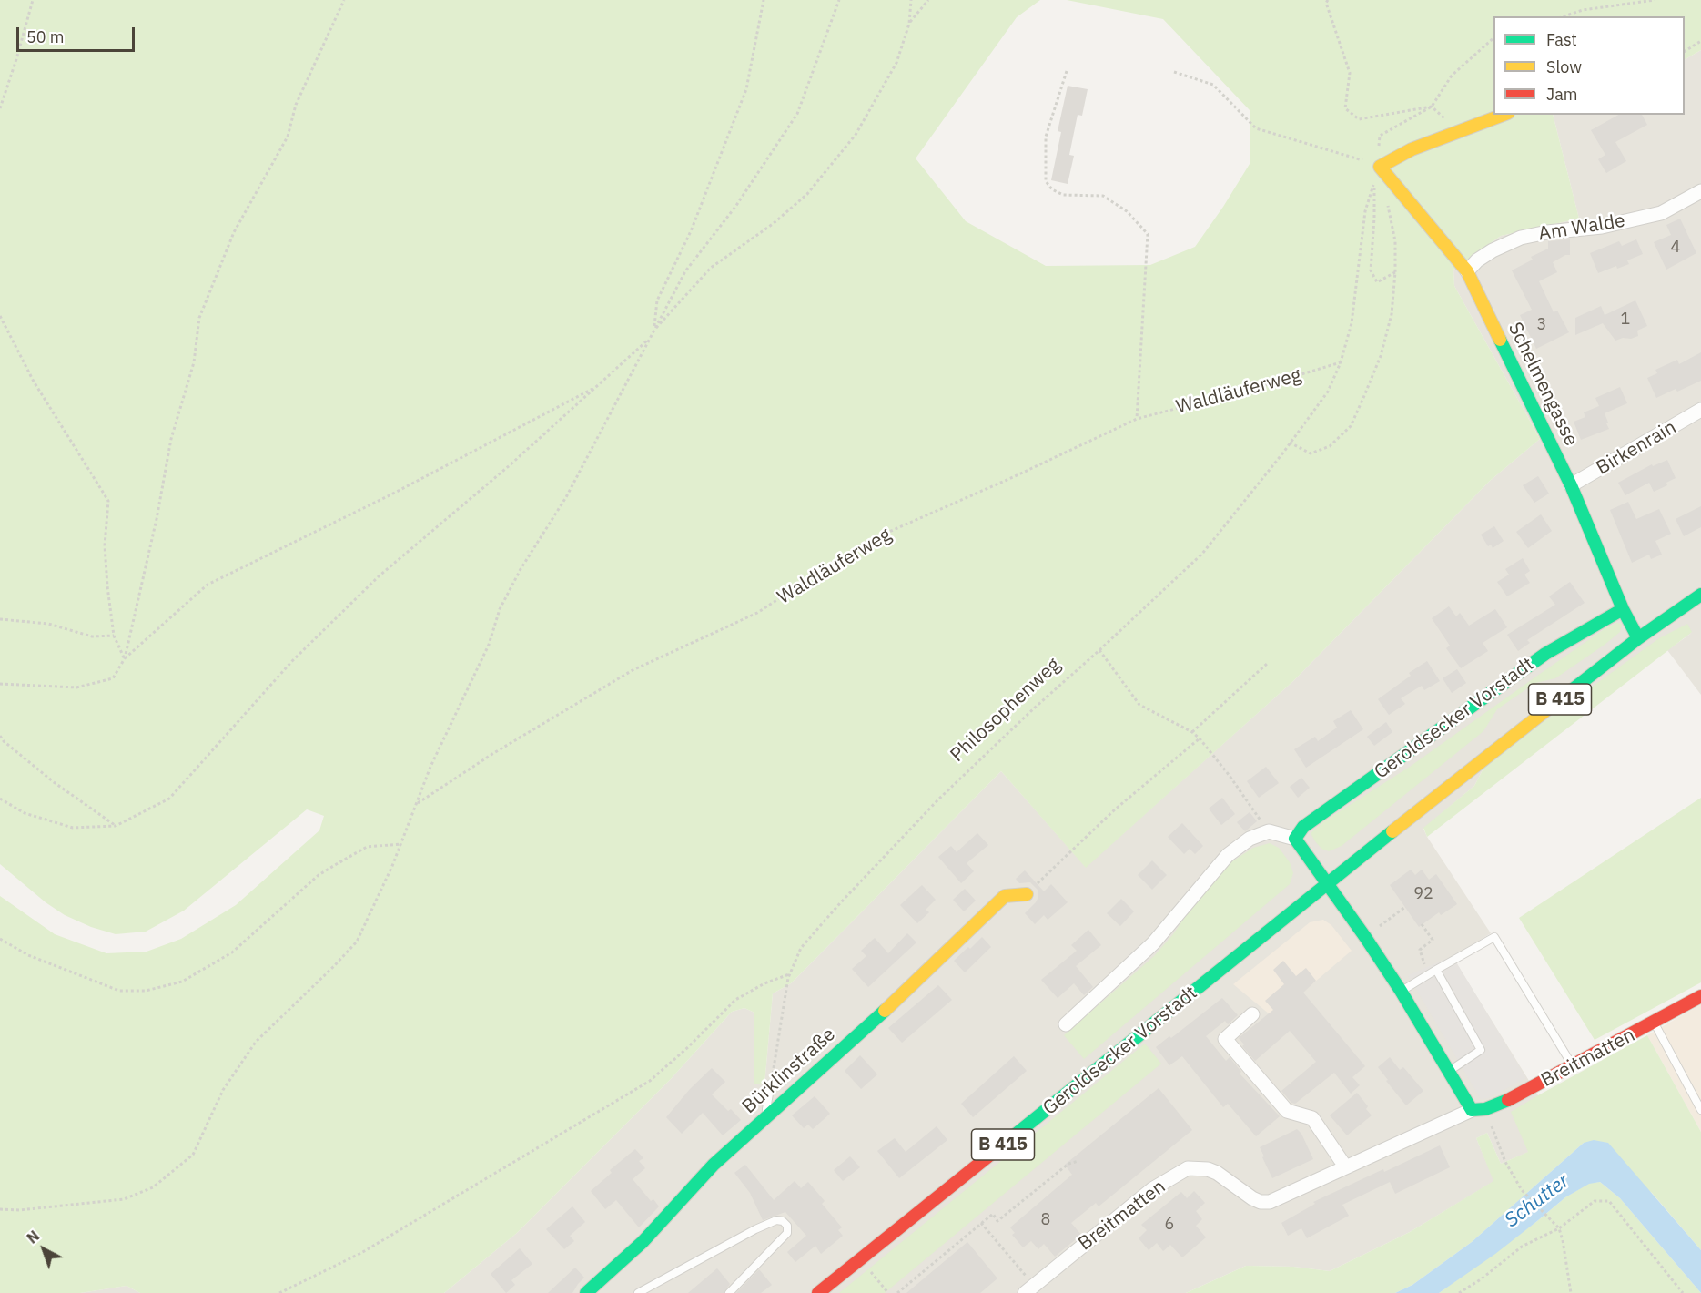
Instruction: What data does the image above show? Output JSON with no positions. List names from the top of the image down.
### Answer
{
  "streets": {
    "street": [
      "Am Walde",
      "Schelmengasse",
      "Birkenrain",
      "B 415",
      "Geroldsecker Vorstadt",
      "Breitmatten",
      "Bürklinstraße"
    ],
    "path": ["Waldläuferweg", "Philosophenweg"]
  },
  "crossings": [
    ["Am Walde", "Schelmengasse"],
    ["Schelmengasse", "Birkenrain"],
    ["Schelmengasse", "B 415"],
    ["Schelmengasse", "Philosophenweg"],
    ["Schelmengasse", "Geroldsecker Vorstadt"],
    ["Waldläuferweg", "Philosophenweg"],
    ["B 415", "Geroldsecker Vorstadt"]
  ],
  "water": ["Schutter"],
  "house_numbers": [
    "4",
    "1",
    "3",
    "92",
    "8",
    "6"
  ],
  "legend": ["Fast", "Slow", "Jam"],
  "scale_bar": "50 m",
  "north": "top left"
}
